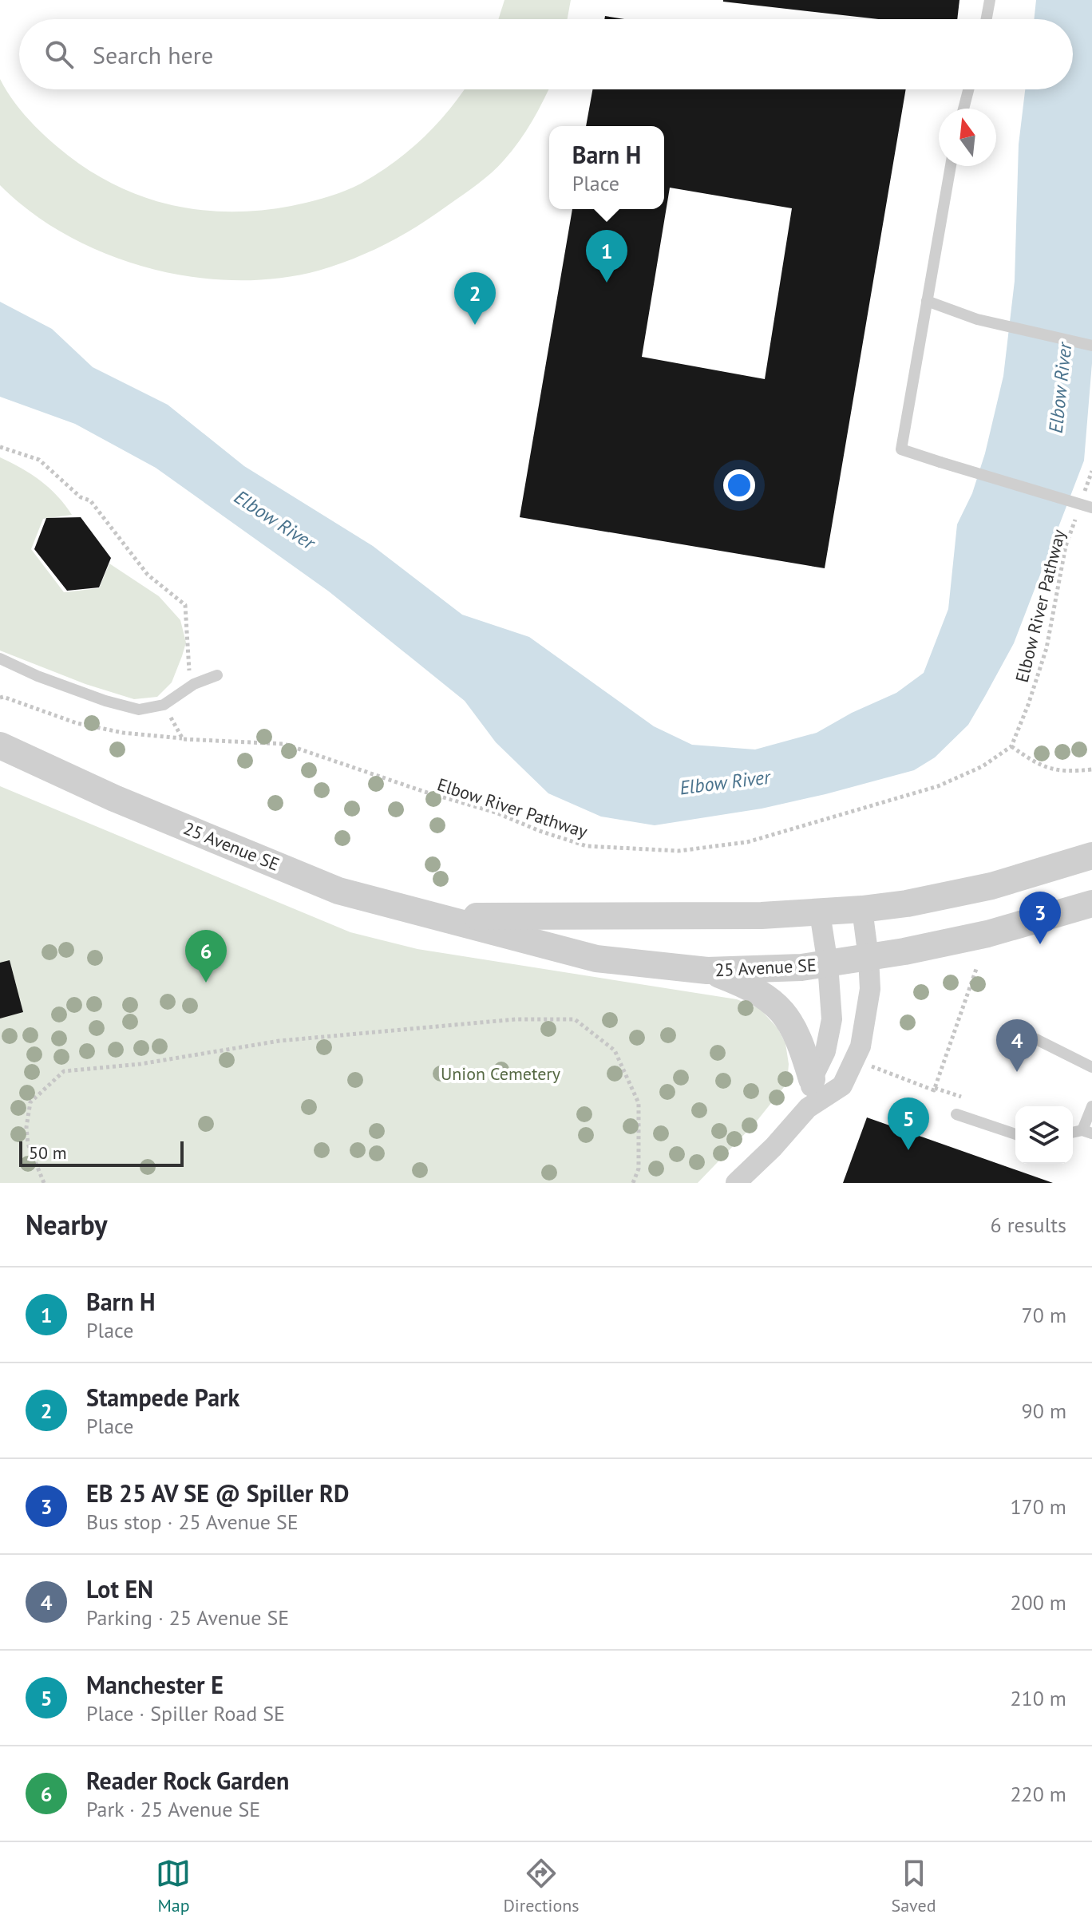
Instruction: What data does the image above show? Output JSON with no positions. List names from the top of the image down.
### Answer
{
  "streets": {
    "street": ["25 Avenue SE"],
    "path": ["Elbow River Pathway"]
  },
  "water": ["Elbow River"],
  "parks": ["Union Cemetery"],
  "scale_bar": "50 m",
  "north": "top",
  "page": {
    "search": "Search here",
    "popup": ["Barn H", "Place"],
    "pins": [
      "1",
      "2",
      "3",
      "6",
      "4",
      "5"
    ],
    "scale": "50 m",
    "heading": ["Nearby", "6 results"],
    "list": [
      {
        "mark": "1",
        "name": "Barn H",
        "note": "Place",
        "value": "70 m"
      },
      {
        "mark": "2",
        "name": "Stampede Park",
        "note": "Place",
        "value": "90 m"
      },
      {
        "mark": "3",
        "name": "EB 25 AV SE @ Spiller RD",
        "note": "Bus stop · 25 Avenue SE",
        "value": "170 m"
      },
      {
        "mark": "4",
        "name": "Lot EN",
        "note": "Parking · 25 Avenue SE",
        "value": "200 m"
      },
      {
        "mark": "5",
        "name": "Manchester E",
        "note": "Place · Spiller Road SE",
        "value": "210 m"
      },
      {
        "mark": "6",
        "name": "Reader Rock Garden",
        "note": "Park · 25 Avenue SE",
        "value": "220 m"
      }
    ],
    "nav": ["Map", "Directions", "Saved"]
  }
}
